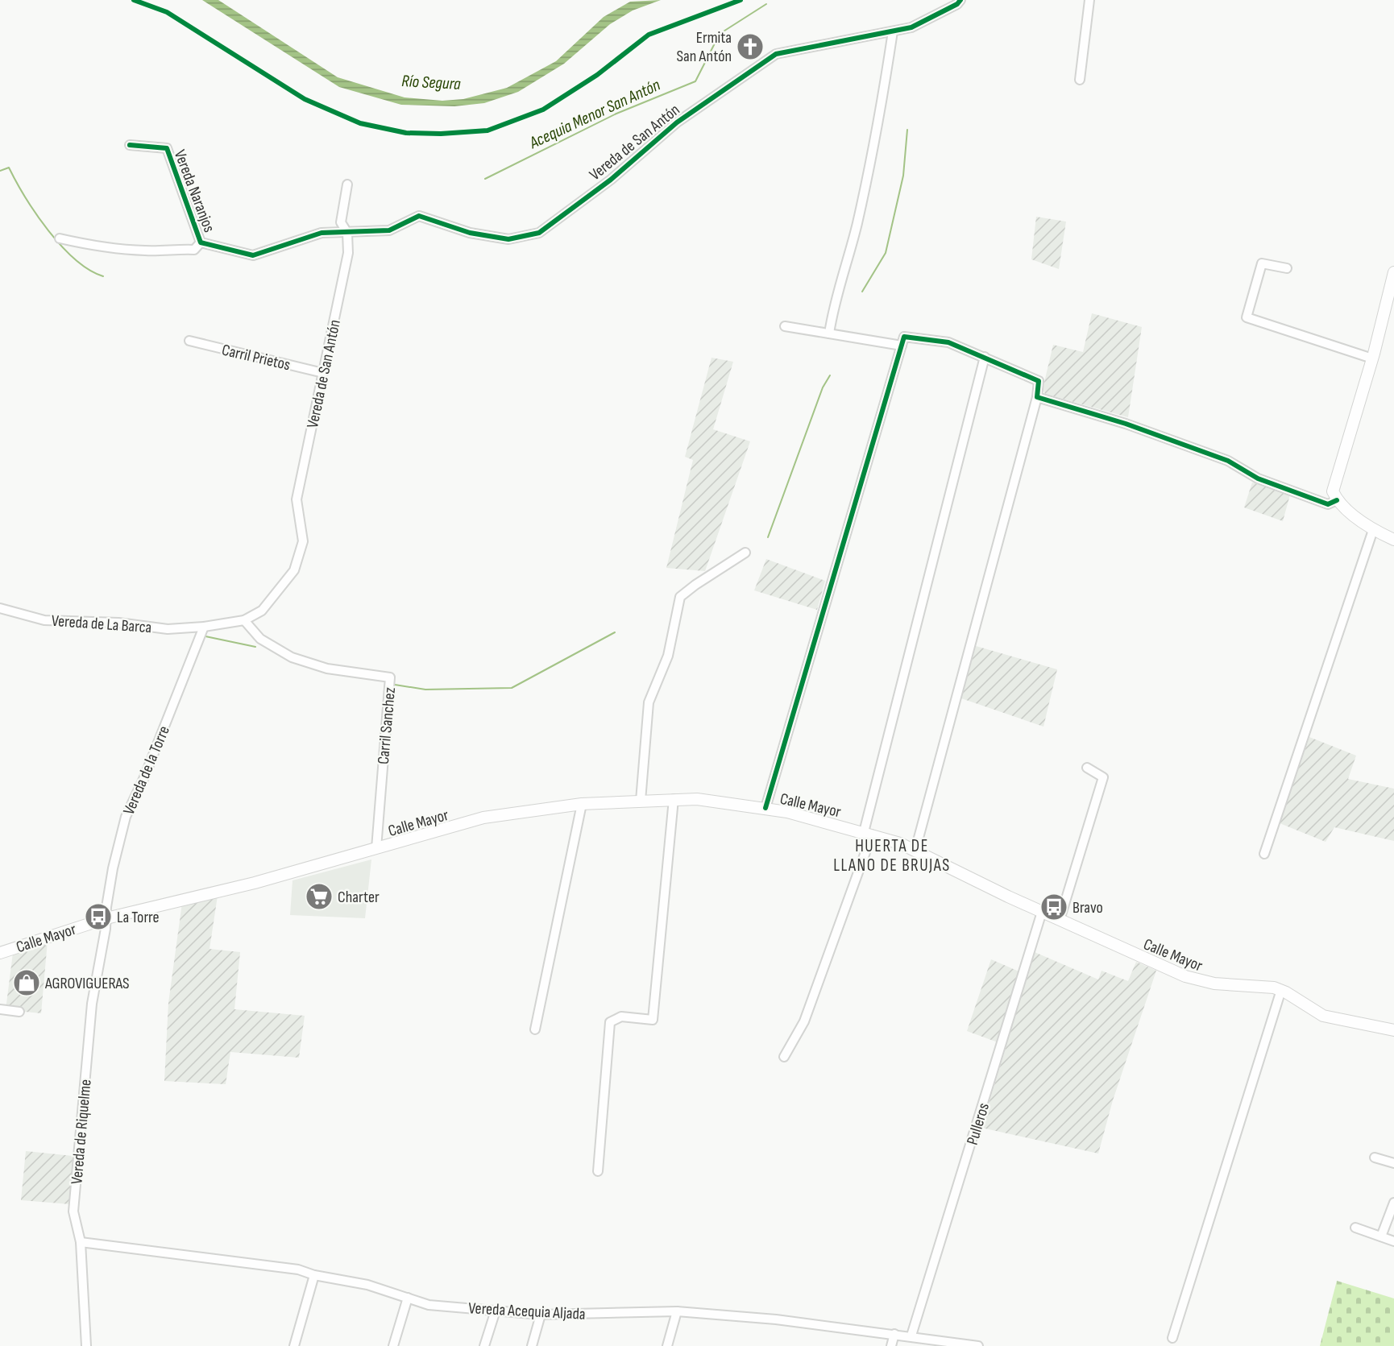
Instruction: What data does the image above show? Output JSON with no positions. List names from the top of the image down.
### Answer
{
  "streets": {
    "main road": ["Calle Mayor"],
    "street": [
      "Vereda de San Antón",
      "Vereda Naranjos",
      "Carril Prietos",
      "Vereda de La Barca",
      "Carril Sanchez",
      "Vereda de la Torre",
      "Pulleros",
      "Vereda de Riquelme",
      "Vereda Acequia Aljada"
    ]
  },
  "crossings": [
    ["Vereda de San Antón", "Vereda Naranjos"],
    ["Vereda de San Antón", "Carril Prietos"],
    ["Vereda de San Antón", "Vereda de La Barca"],
    ["Vereda de San Antón", "Carril Sanchez"],
    ["Vereda de San Antón", "Vereda de la Torre"],
    ["Vereda de La Barca", "Vereda de la Torre"],
    ["Carril Sanchez", "Calle Mayor"],
    ["Vereda de la Torre", "Calle Mayor"],
    ["Vereda de la Torre", "Vereda de Riquelme"],
    ["Calle Mayor", "Pulleros"],
    ["Calle Mayor", "Vereda de Riquelme"],
    ["Pulleros", "Vereda Acequia Aljada"],
    ["Vereda de Riquelme", "Vereda Acequia Aljada"]
  ],
  "districts": ["HUERTA DE LLANO DE BRUJAS"],
  "water": ["Río Segura", "Acequia Menor San Antón"],
  "places": {
    "church": ["Ermita San Antón"],
    "supermarket": ["Charter"],
    "bus stop": ["Bravo", "La Torre"],
    "shop": ["AGROVIGUERAS"]
  }
}
